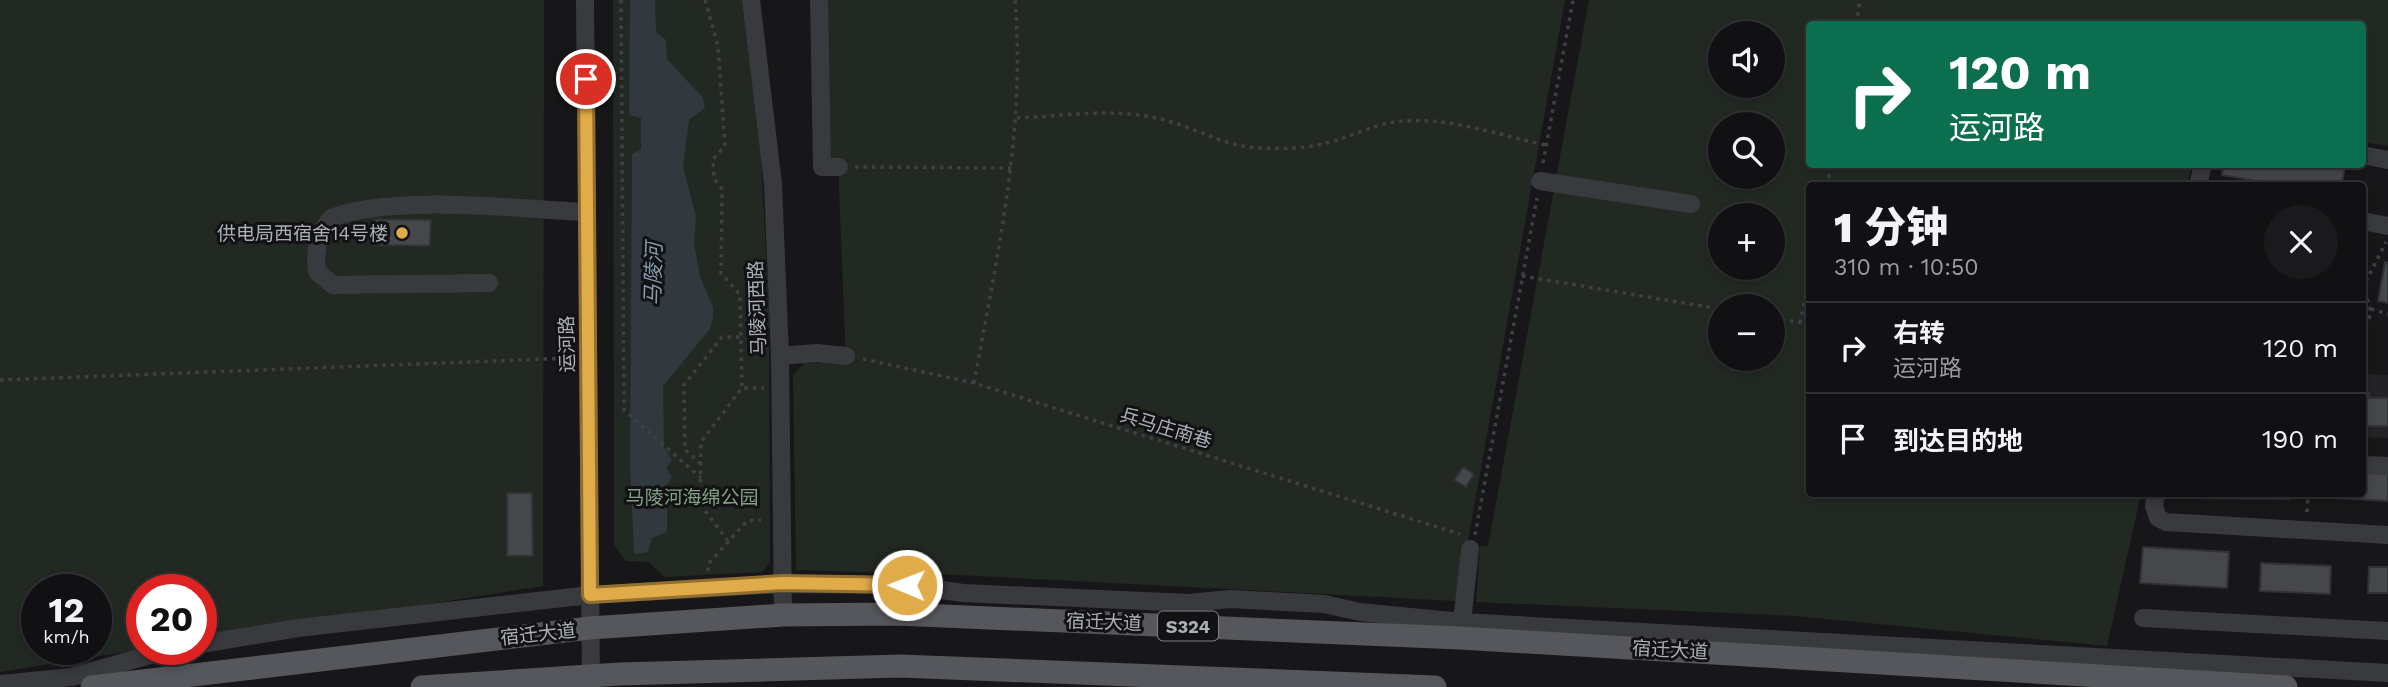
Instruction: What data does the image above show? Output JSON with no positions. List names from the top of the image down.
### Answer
{
  "streets": {
    "main road": ["宿迁大道", "S324"],
    "street": ["马陵河西路", "运河路"],
    "path": ["兵马庄南巷"]
  },
  "crossings": [
    ["马陵河西路", "宿迁大道"],
    ["运河路", "宿迁大道"]
  ],
  "water": ["马陵河"],
  "parks": ["马陵河海绵公园"],
  "places": ["供电局西宿舍14号楼"],
  "page": {
    "map_buttons": ["+", "−"],
    "turn": ["120 m", "运河路"],
    "heading": ["1 分钟", "310 m · 10:50"],
    "list": [
      {
        "name": "右转",
        "note": "运河路",
        "value": "120 m"
      },
      {
        "name": "到达目的地",
        "value": "190 m"
      }
    ],
    "speed": "12 km/h",
    "limit": "20"
  }
}
